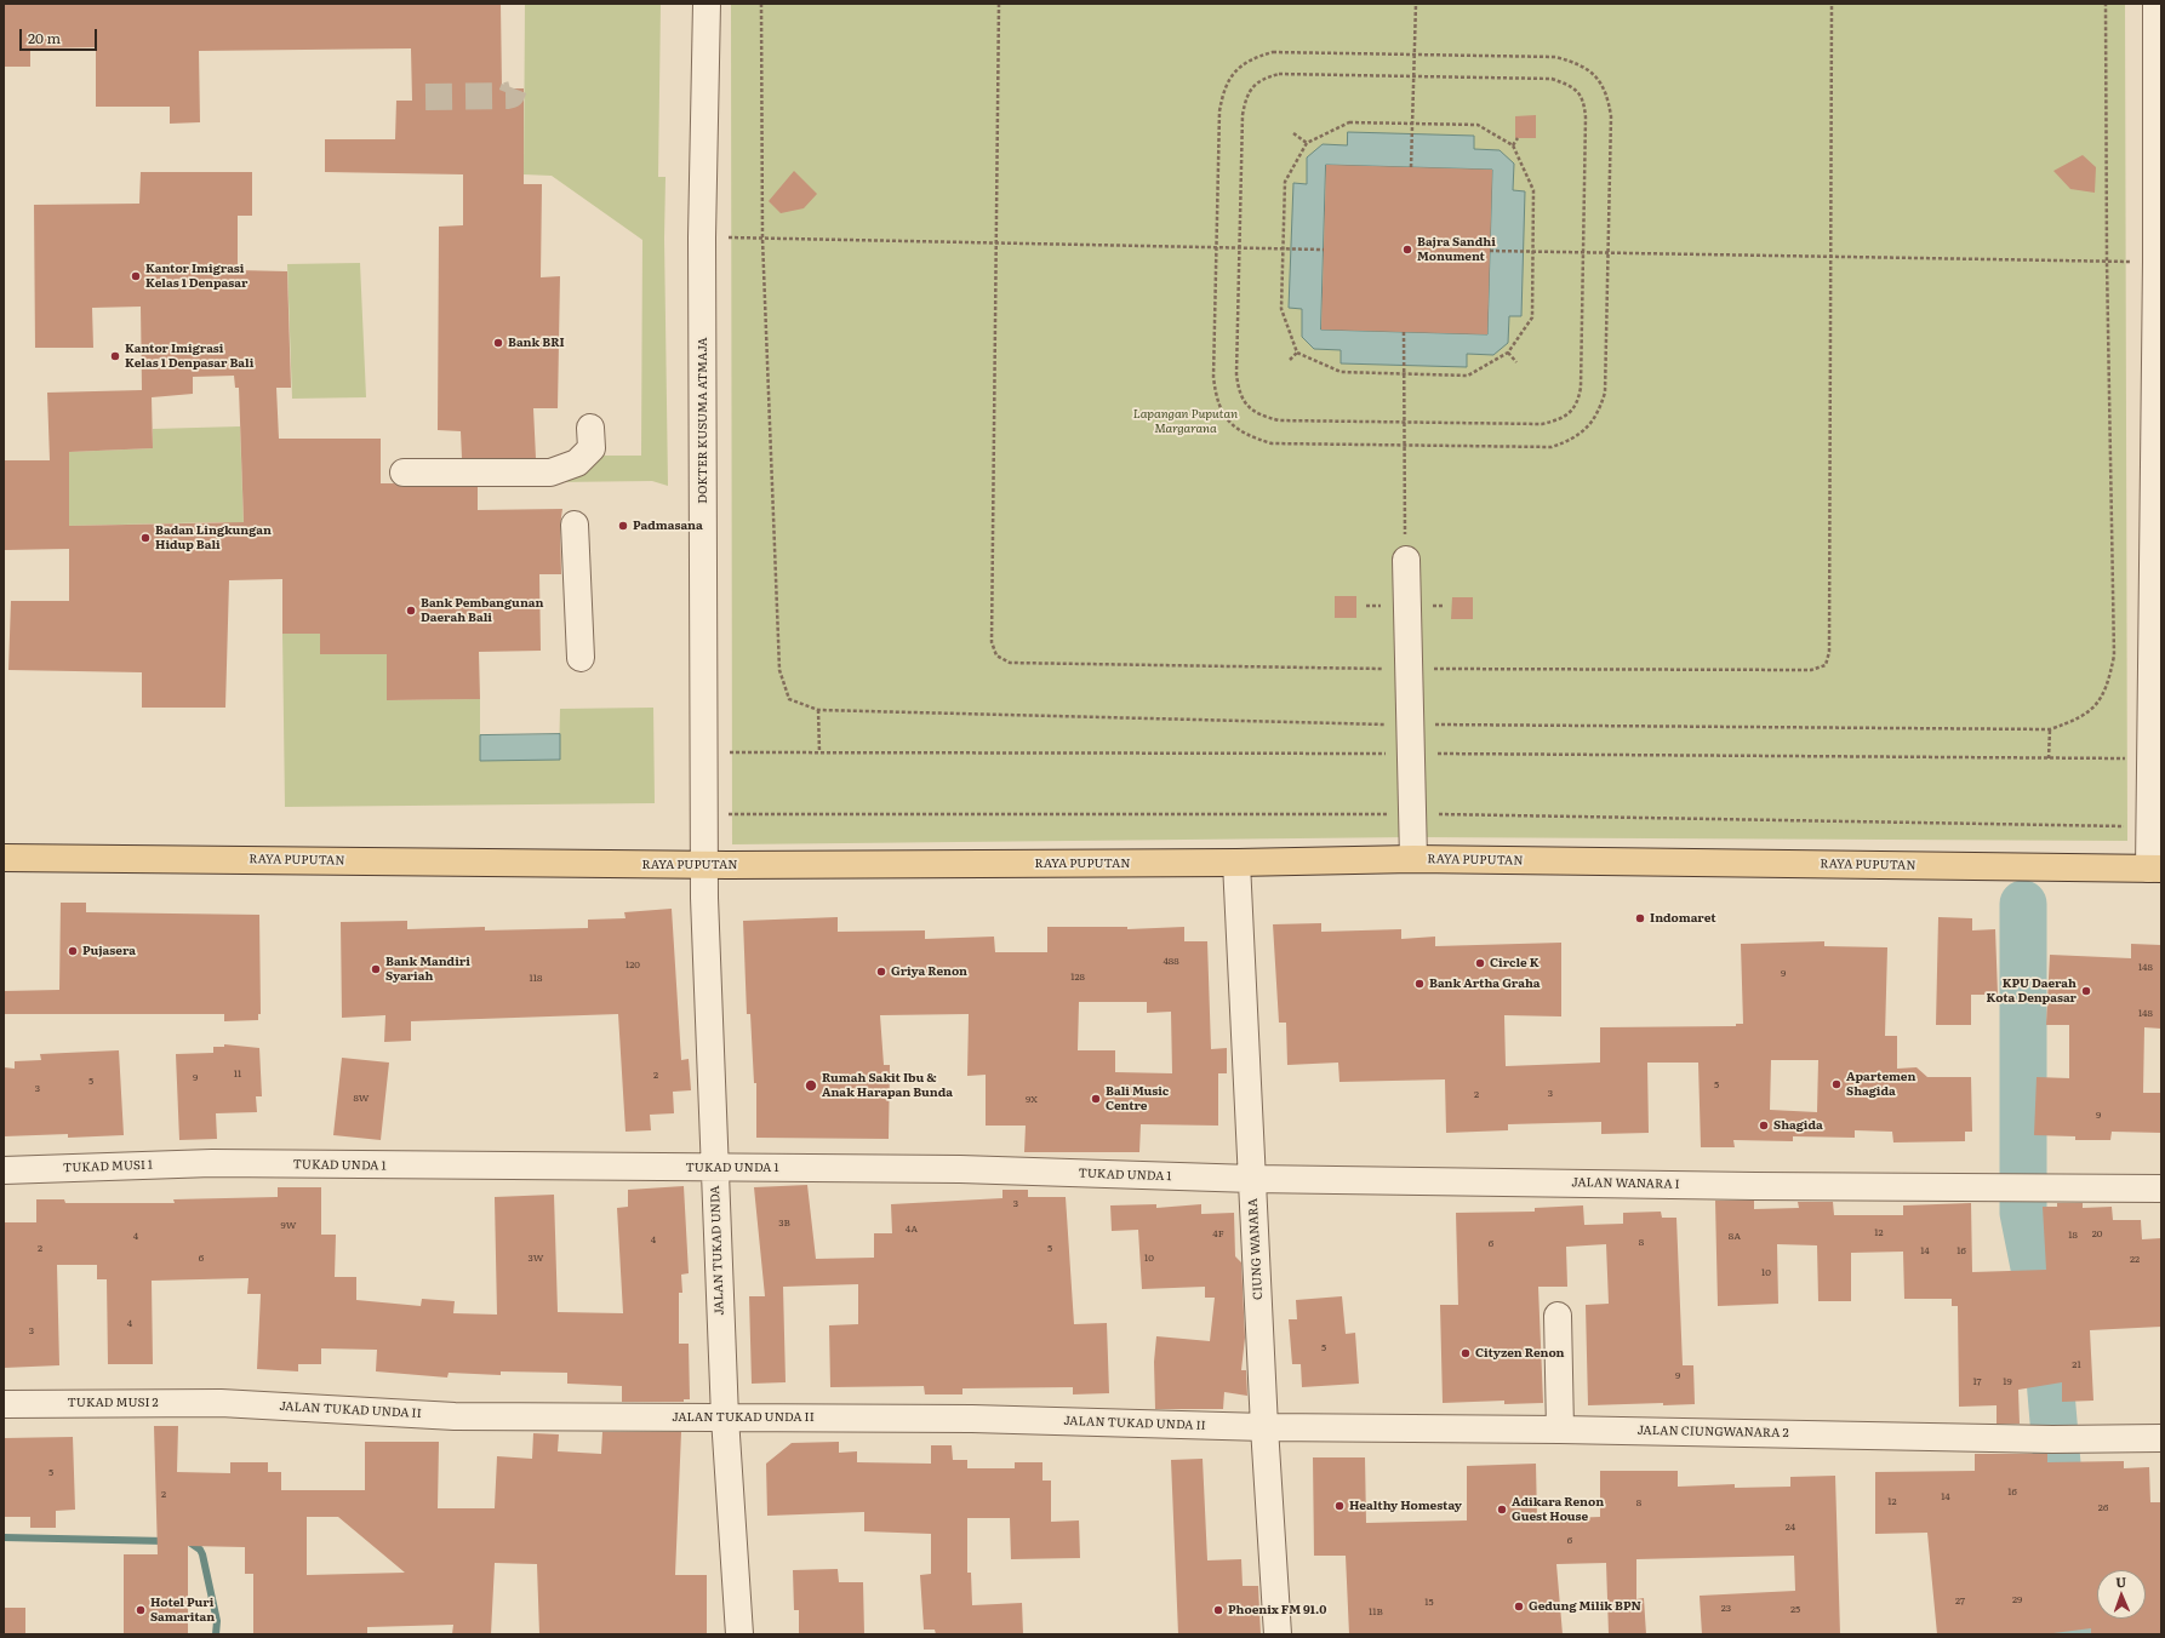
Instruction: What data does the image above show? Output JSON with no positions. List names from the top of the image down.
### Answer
{
  "streets": {
    "main road": ["RAYA PUPUTAN"],
    "street": [
      "DOKTER KUSUMA ATMAJA",
      "TUKAD UNDA 1",
      "TUKAD MUSI 1",
      "JALAN WANARA I",
      "CIUNG WANARA",
      "JALAN TUKAD UNDA",
      "TUKAD MUSI 2",
      "JALAN TUKAD UNDA II",
      "JALAN CIUNGWANARA 2"
    ]
  },
  "crossings": [
    ["DOKTER KUSUMA ATMAJA", "RAYA PUPUTAN"],
    ["DOKTER KUSUMA ATMAJA", "JALAN TUKAD UNDA"],
    ["RAYA PUPUTAN", "CIUNG WANARA"],
    ["RAYA PUPUTAN", "JALAN TUKAD UNDA"],
    ["TUKAD UNDA 1", "TUKAD MUSI 1"],
    ["TUKAD UNDA 1", "JALAN WANARA I"],
    ["TUKAD UNDA 1", "CIUNG WANARA"],
    ["TUKAD UNDA 1", "JALAN TUKAD UNDA"],
    ["JALAN WANARA I", "CIUNG WANARA"],
    ["CIUNG WANARA", "JALAN TUKAD UNDA II"],
    ["CIUNG WANARA", "JALAN CIUNGWANARA 2"],
    ["JALAN TUKAD UNDA", "JALAN TUKAD UNDA II"],
    ["TUKAD MUSI 2", "JALAN TUKAD UNDA II"],
    ["JALAN TUKAD UNDA II", "JALAN CIUNGWANARA 2"]
  ],
  "parks": ["Lapangan Puputan Margarana"],
  "places": [
    "Bajra Sandhi Monument",
    "Kantor Imigrasi Kelas 1 Denpasar",
    "Bank BRI",
    "Kantor Imigrasi Kelas 1 Denpasar Bali",
    "Padmasana",
    "Badan Lingkungan Hidup Bali",
    "Bank Pembangunan Daerah Bali",
    "Indomaret",
    "Pujasera",
    "Circle K",
    "Bank Mandiri Syariah",
    "Griya Renon",
    "Bank Artha Graha",
    "KPU Daerah Kota Denpasar",
    "Apartemen Shagida",
    "Rumah Sakit Ibu & Anak Harapan Bunda",
    "Bali Music Centre",
    "Shagida",
    "Cityzen Renon",
    "Healthy Homestay",
    "Adikara Renon Guest House",
    "Gedung Milik BPN",
    "Hotel Puri Samaritan",
    "Phoenix FM 91.0"
  ],
  "house_numbers": [
    "488",
    "120",
    "148",
    "9",
    "128",
    "118",
    "148",
    "11",
    "2",
    "9",
    "5",
    "5",
    "3",
    "3",
    "2",
    "8W",
    "9X",
    "9",
    "3",
    "3B",
    "9W",
    "4A",
    "12",
    "4F",
    "20",
    "18",
    "4",
    "8A",
    "4",
    "8",
    "6",
    "2",
    "5",
    "14",
    "16",
    "6",
    "3W",
    "10",
    "22",
    "10",
    "4",
    "3",
    "5",
    "21",
    "9",
    "17",
    "19",
    "5",
    "16",
    "2",
    "14",
    "12",
    "8",
    "26",
    "24",
    "6",
    "29",
    "27",
    "15",
    "23",
    "25",
    "11B"
  ],
  "scale_bar": "20 m",
  "north": "top"
}
